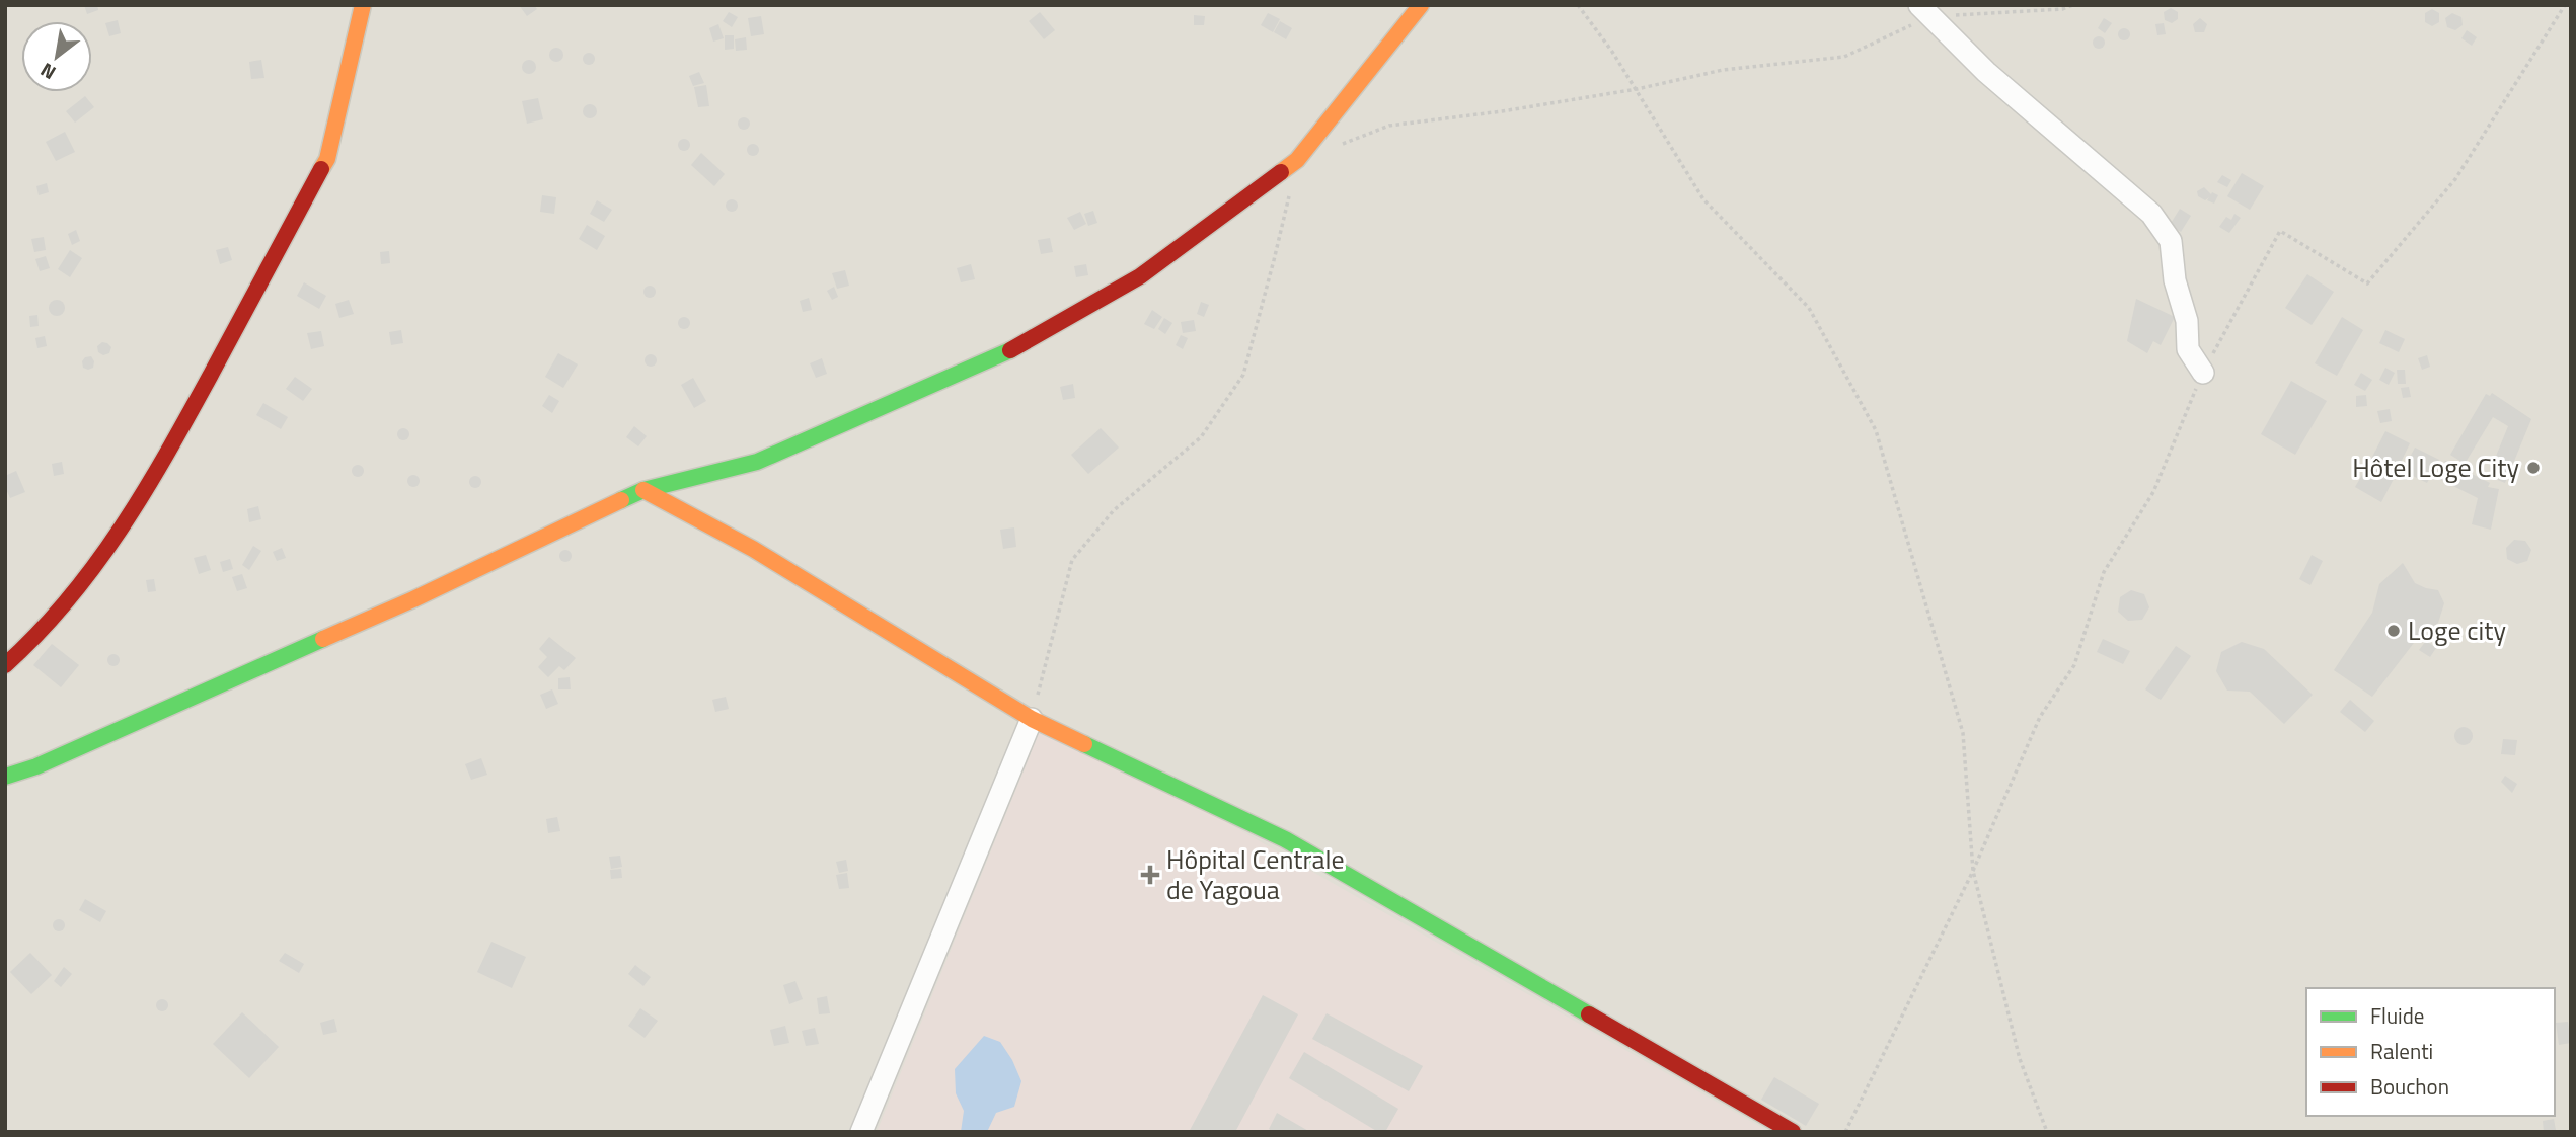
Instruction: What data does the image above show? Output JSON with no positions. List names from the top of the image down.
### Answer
{
  "places": {
    "other": ["Hôtel Loge City", "Loge city"],
    "health": ["Hôpital Centrale de Yagoua"]
  },
  "legend": ["Fluide", "Ralenti", "Bouchon"],
  "north": "bottom left"
}
